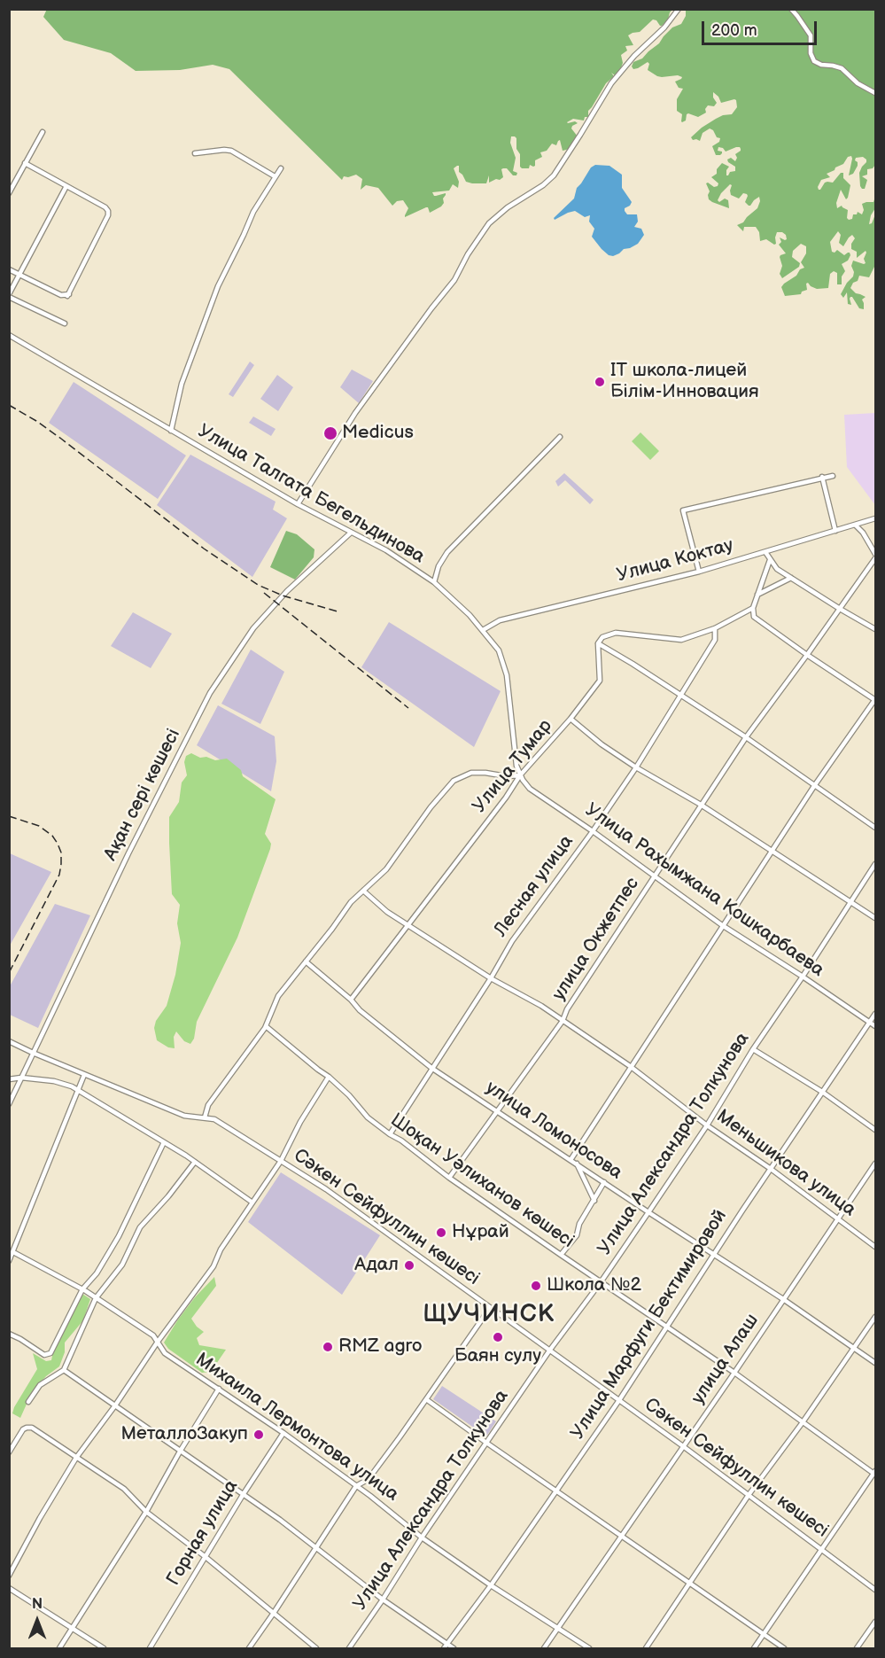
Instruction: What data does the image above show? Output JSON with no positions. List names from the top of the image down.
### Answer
{
  "streets": {
    "street": [
      "Улица Талгата Бегельдинова",
      "Улица Коктау",
      "Улица Тумар",
      "Ақан сері көшесі",
      "Лесная улица",
      "Улица Рахымжана Кошкарбаева",
      "улица Окжетпес",
      "улица Ломоносова",
      "Улица Александра Толкунова",
      "Меньшикова улица",
      "Шоқан Уәлиханов көшесі",
      "Сәкен Сейфуллин көшесі",
      "Улица Марфуги Бектимировой",
      "улица Алаш",
      "Михаила Лермонтова улица",
      "Горная улица"
    ]
  },
  "crossings": [
    ["Улица Талгата Бегельдинова", "Улица Коктау"],
    ["Улица Талгата Бегельдинова", "Улица Тумар"],
    ["Улица Талгата Бегельдинова", "Ақан сері көшесі"],
    ["Улица Талгата Бегельдинова", "Улица Рахымжана Кошкарбаева"],
    ["Улица Тумар", "Улица Рахымжана Кошкарбаева"],
    ["Улица Тумар", "улица Ломоносова"],
    ["Улица Тумар", "Меньшикова улица"],
    ["Ақан сері көшесі", "Сәкен Сейфуллин көшесі"],
    ["Лесная улица", "Улица Рахымжана Кошкарбаева"],
    ["Лесная улица", "улица Ломоносова"],
    ["Лесная улица", "Меньшикова улица"],
    ["Лесная улица", "Шоқан Уәлиханов көшесі"],
    ["Улица Рахымжана Кошкарбаева", "улица Окжетпес"],
    ["Улица Рахымжана Кошкарбаева", "Улица Александра Толкунова"],
    ["Улица Рахымжана Кошкарбаева", "Улица Марфуги Бектимировой"],
    ["улица Окжетпес", "улица Ломоносова"],
    ["улица Окжетпес", "Меньшикова улица"],
    ["улица Окжетпес", "Шоқан Уәлиханов көшесі"],
    ["улица Ломоносова", "Улица Александра Толкунова"],
    ["улица Ломоносова", "Улица Марфуги Бектимировой"],
    ["улица Ломоносова", "улица Алаш"],
    ["Улица Александра Толкунова", "Меньшикова улица"],
    ["Улица Александра Толкунова", "Шоқан Уәлиханов көшесі"],
    ["Улица Александра Толкунова", "Сәкен Сейфуллин көшесі"],
    ["Улица Александра Толкунова", "Михаила Лермонтова улица"],
    ["Меньшикова улица", "Улица Марфуги Бектимировой"],
    ["Меньшикова улица", "улица Алаш"],
    ["Шоқан Уәлиханов көшесі", "Улица Марфуги Бектимировой"],
    ["Шоқан Уәлиханов көшесі", "улица Алаш"],
    ["Сәкен Сейфуллин көшесі", "Улица Марфуги Бектимировой"],
    ["Сәкен Сейфуллин көшесі", "улица Алаш"],
    ["Улица Марфуги Бектимировой", "Михаила Лермонтова улица"],
    ["улица Алаш", "Михаила Лермонтова улица"],
    ["Михаила Лермонтова улица", "Горная улица"]
  ],
  "districts": ["ЩУЧИНСК"],
  "places": [
    "IT школа-лицей Білім-Инновация",
    "Medicus",
    "Нұрай",
    "Адал",
    "Школа №2",
    "Баян сулу",
    "RMZ agro",
    "МеталлоЗакуп"
  ],
  "scale_bar": "200 m",
  "north": "top"
}
